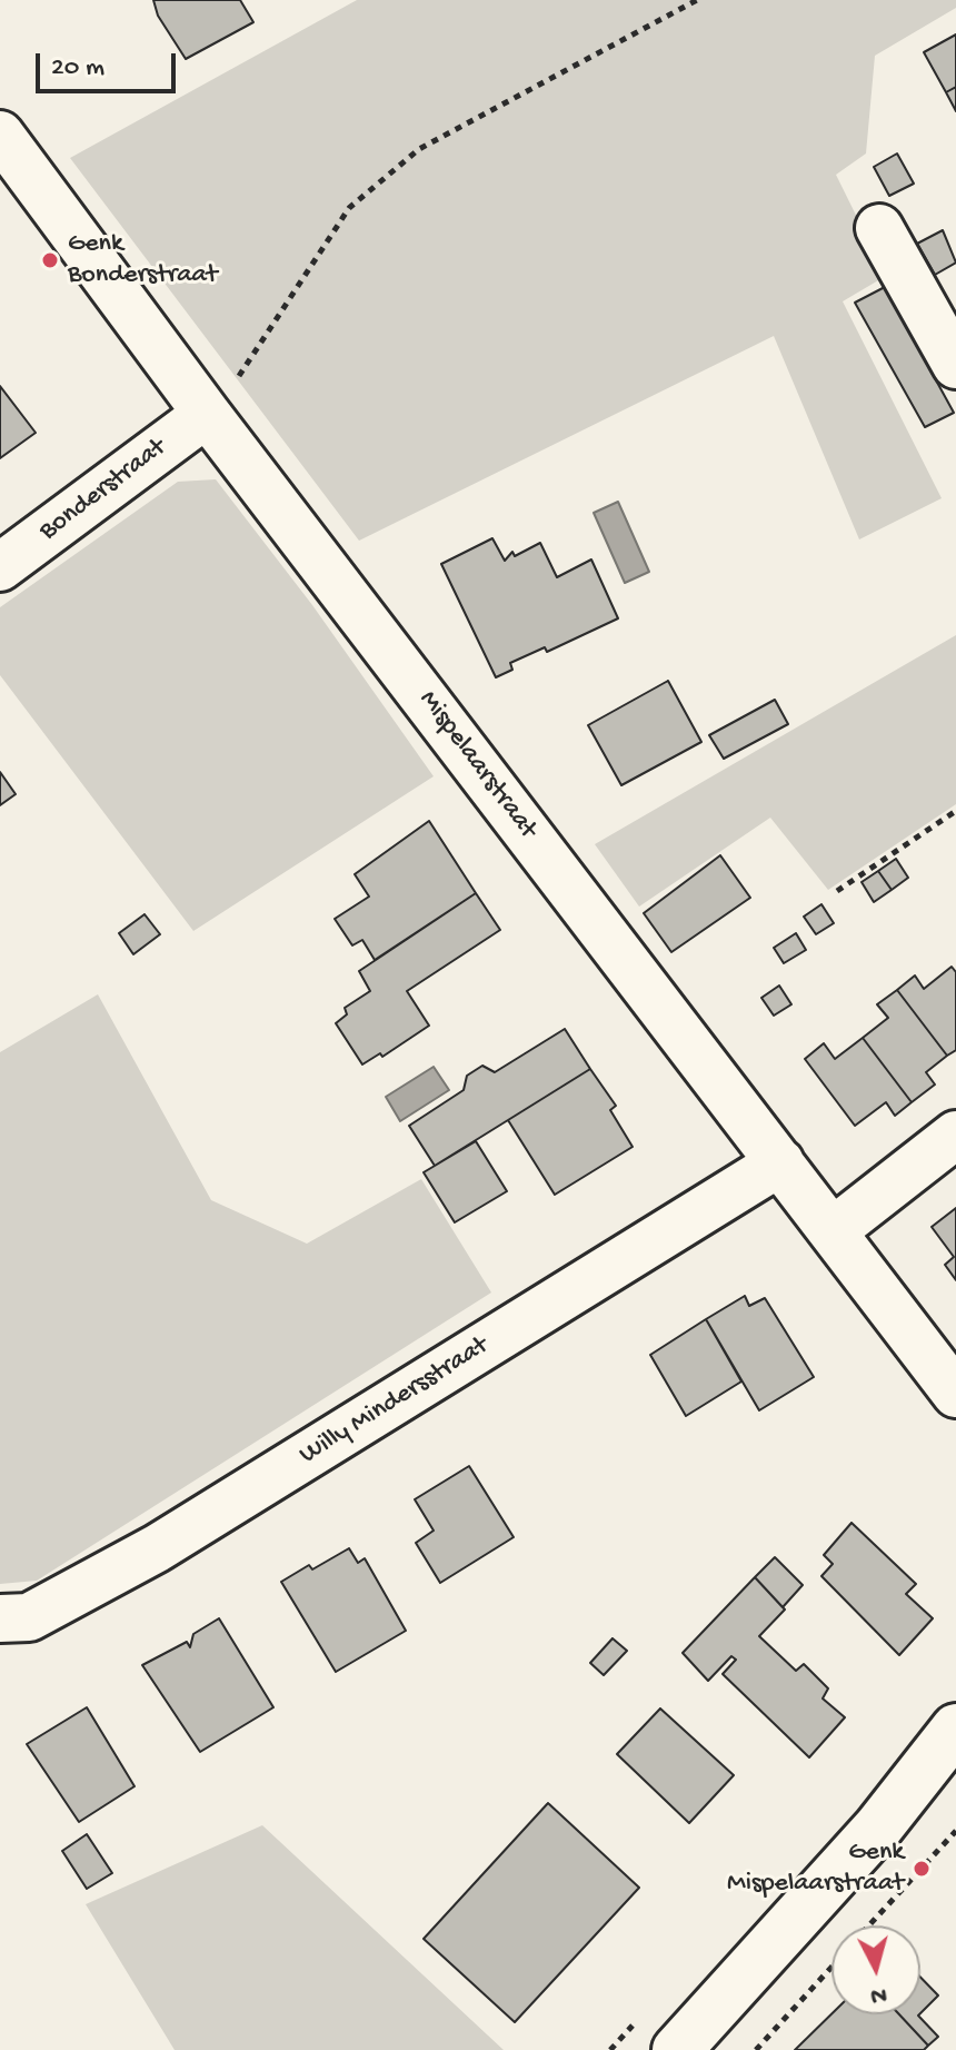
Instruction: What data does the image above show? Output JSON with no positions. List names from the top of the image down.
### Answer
{
  "streets": {
    "street": ["Bonderstraat", "Mispelaarstraat", "Willy Mindersstraat"]
  },
  "crossings": [
    ["Bonderstraat", "Mispelaarstraat"],
    ["Mispelaarstraat", "Willy Mindersstraat"]
  ],
  "places": ["Genk Bonderstraat", "Genk Mispelaarstraat"],
  "scale_bar": "20 m",
  "north": "bottom"
}
